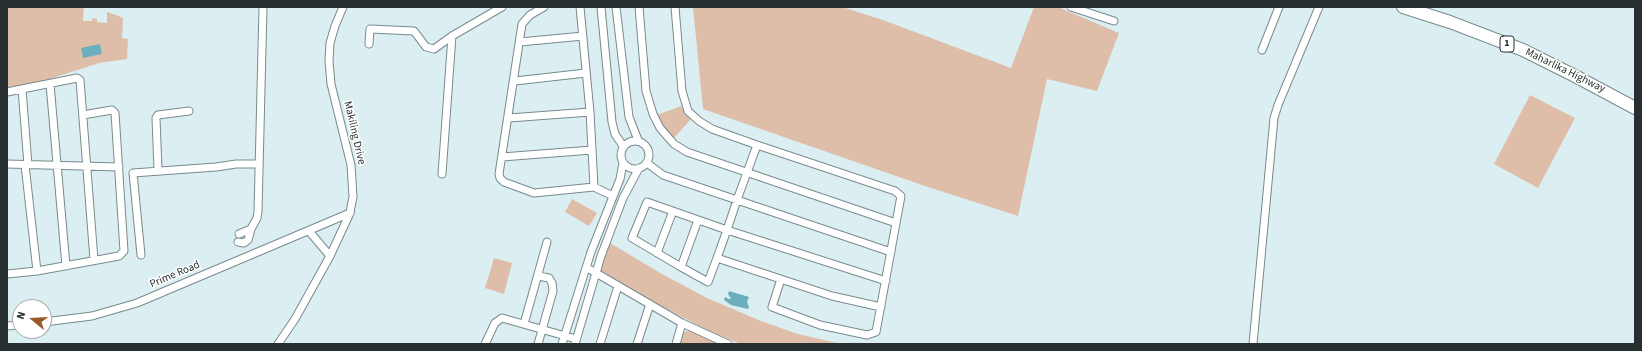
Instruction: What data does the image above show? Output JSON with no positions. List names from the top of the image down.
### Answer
{
  "streets": {
    "highway": ["1", "Maharlika Highway"],
    "street": ["Makiling Drive", "Prime Road"]
  },
  "crossings": [
    ["Makiling Drive", "Prime Road"]
  ],
  "north": "left"
}
